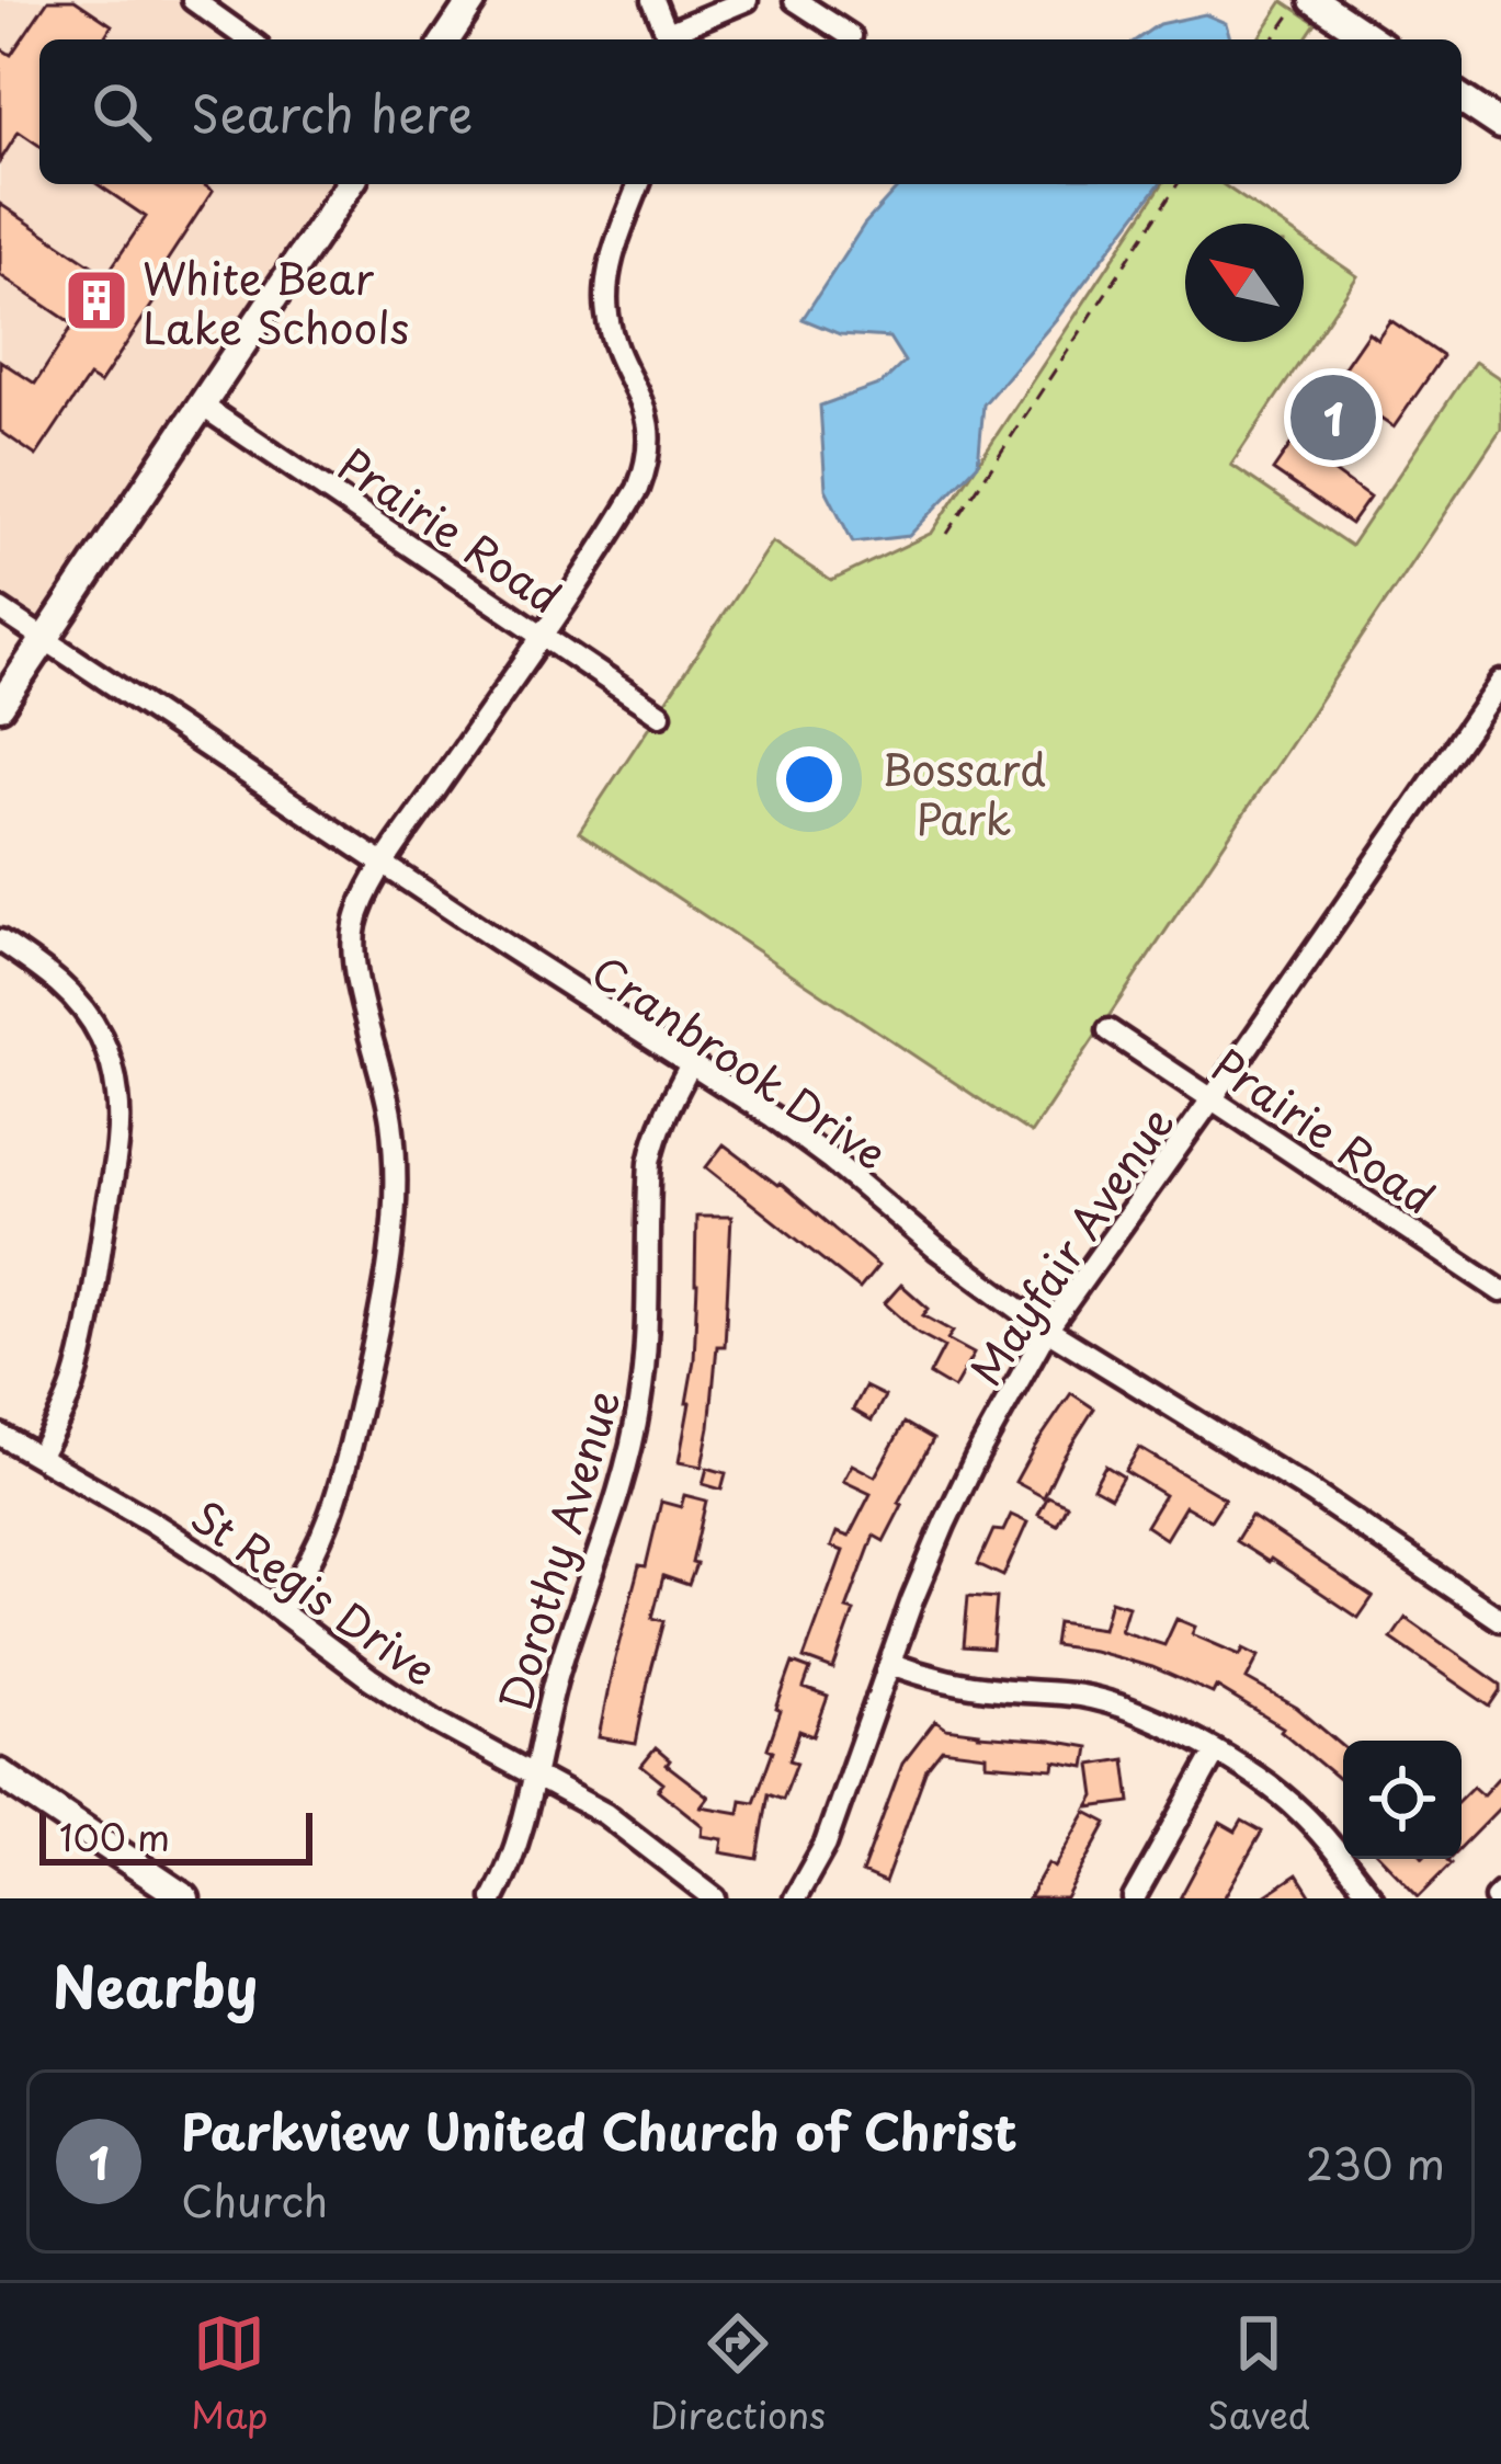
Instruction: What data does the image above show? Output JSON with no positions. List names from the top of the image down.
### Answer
{
  "streets": {
    "street": [
      "Prairie Road",
      "Cranbrook Drive",
      "Mayfair Avenue",
      "Dorothy Avenue",
      "St Regis Drive"
    ]
  },
  "crossings": [
    ["Prairie Road", "Mayfair Avenue"],
    ["Cranbrook Drive", "Mayfair Avenue"],
    ["Cranbrook Drive", "Dorothy Avenue"],
    ["Dorothy Avenue", "St Regis Drive"]
  ],
  "parks": ["Bossard Park"],
  "places": {
    "building": ["White Bear Lake Schools"]
  },
  "scale_bar": "100 m",
  "north": "top left",
  "page": {
    "search": "Search here",
    "pins": "1",
    "scale": "100 m",
    "heading": "Nearby",
    "list": [
      {
        "mark": "1",
        "name": "Parkview United Church of Christ",
        "note": "Church",
        "value": "230 m"
      }
    ],
    "nav": ["Map", "Directions", "Saved"]
  }
}
